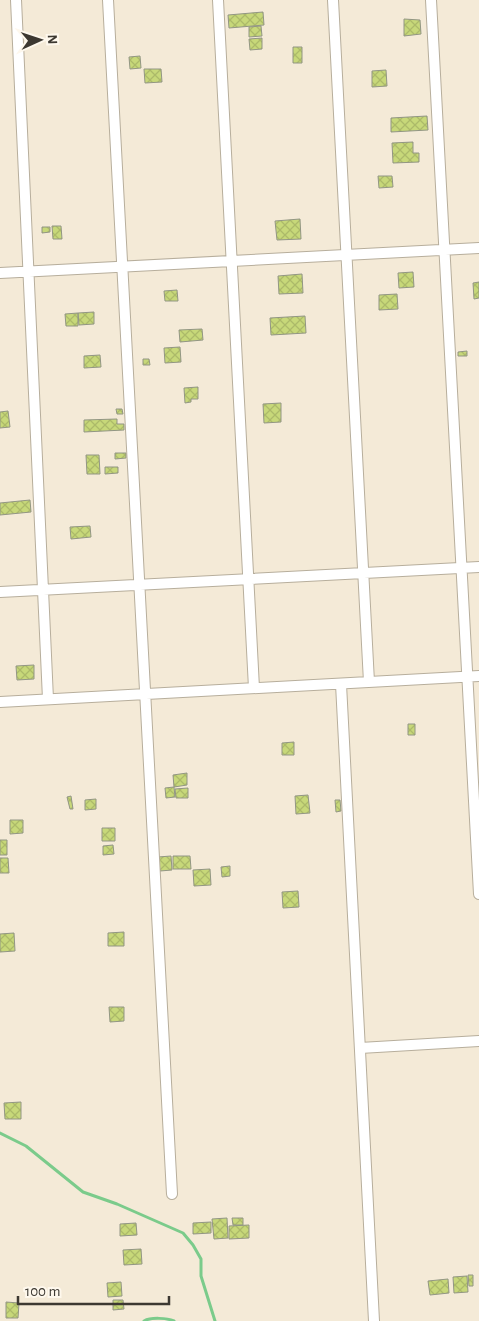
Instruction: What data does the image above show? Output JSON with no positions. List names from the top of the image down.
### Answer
{
  "scale_bar": "100 m",
  "north": "right"
}
